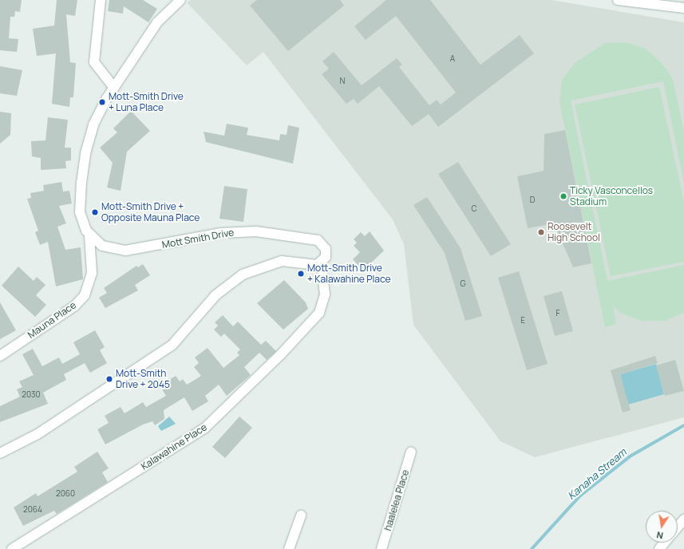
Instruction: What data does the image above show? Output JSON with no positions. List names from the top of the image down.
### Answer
{
  "streets": {
    "street": [
      "Mott Smith Drive",
      "Mauna Place",
      "Kalawahine Place",
      "haalelea Place"
    ]
  },
  "crossings": [
    ["Mott Smith Drive", "Mauna Place"],
    ["Mott Smith Drive", "Kalawahine Place"]
  ],
  "water": ["Kanaha Stream"],
  "places": [
    "Mott-Smith Drive + Luna Place",
    "Ticky Vasconcellos Stadium",
    "Mott-Smith Drive + Opposite Mauna Place",
    "Roosevelt High School",
    "Mott-Smith Drive + Kalawahine Place",
    "Mott-Smith Drive + 2045"
  ],
  "house_numbers": [
    "A",
    "N",
    "D",
    "C",
    "G",
    "F",
    "E",
    "2030",
    "2060",
    "2064"
  ],
  "north": "bottom"
}
